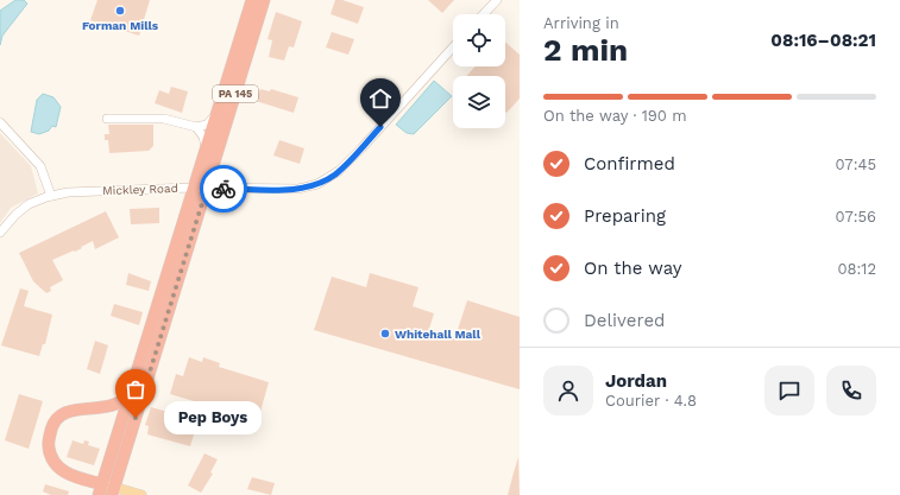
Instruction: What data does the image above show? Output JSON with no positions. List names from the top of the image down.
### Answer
{
  "streets": {
    "highway": ["PA 145"],
    "street": ["Mickley Road"]
  },
  "crossings": [
    ["PA 145", "Mickley Road"]
  ],
  "places": ["Forman Mills", "Whitehall Mall", "Pep Boys"],
  "page": {
    "heading": ["2 min", "Arriving in", "08:16–08:21"],
    "panel": ["Jordan", "Courier · 4.8"],
    "bar": "On the way · 190 m",
    "list": [
      ["Confirmed", "07:45"],
      ["Preparing", "07:56"],
      ["On the way", "08:12"],
      "Delivered"
    ],
    "bubble": "Pep Boys"
  }
}
